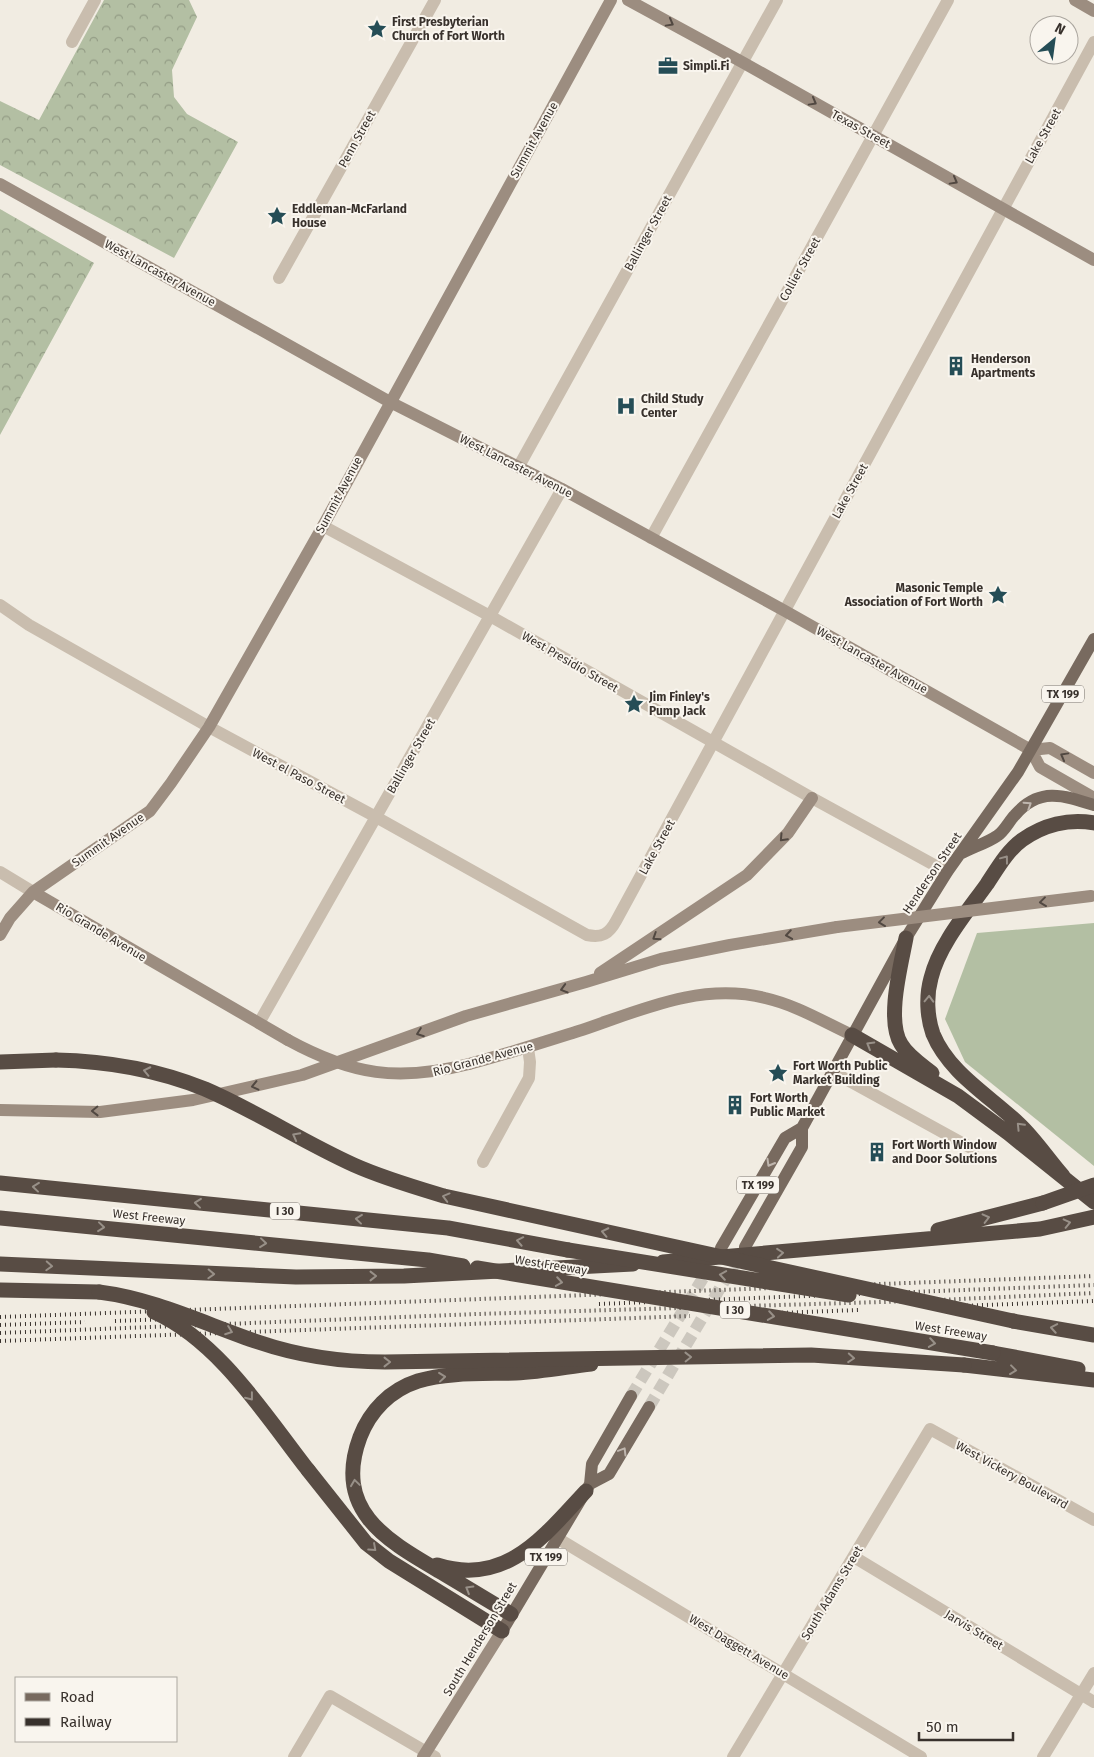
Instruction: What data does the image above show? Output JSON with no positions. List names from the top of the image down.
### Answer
{
  "streets": {
    "highway": ["I 30", "West Freeway"],
    "main road": [
      "Texas Street",
      "Summit Avenue",
      "West Lancaster Avenue",
      "TX 199",
      "Henderson Street",
      "Rio Grande Avenue",
      "South Henderson Street"
    ],
    "street": [
      "Lake Street",
      "Penn Street",
      "Ballinger Street",
      "Collier Street",
      "West Presidio Street",
      "West el Paso Street",
      "West Vickery Boulevard",
      "South Adams Street",
      "Jarvis Street",
      "West Daggett Avenue"
    ]
  },
  "crossings": [
    ["Texas Street", "Lake Street"],
    ["Texas Street", "Ballinger Street"],
    ["Texas Street", "Collier Street"],
    ["Lake Street", "West Lancaster Avenue"],
    ["Lake Street", "West Presidio Street"],
    ["Lake Street", "West el Paso Street"],
    ["Summit Avenue", "West Lancaster Avenue"],
    ["Summit Avenue", "West Presidio Street"],
    ["Summit Avenue", "West el Paso Street"],
    ["Summit Avenue", "Rio Grande Avenue"],
    ["Ballinger Street", "West Lancaster Avenue"],
    ["Ballinger Street", "West Presidio Street"],
    ["Ballinger Street", "West el Paso Street"],
    ["Ballinger Street", "Rio Grande Avenue"],
    ["Collier Street", "West Lancaster Avenue"],
    ["West Lancaster Avenue", "Henderson Street"],
    ["West Presidio Street", "Henderson Street"],
    ["Henderson Street", "Rio Grande Avenue"],
    ["West Vickery Boulevard", "South Adams Street"],
    ["South Adams Street", "Jarvis Street"],
    ["South Adams Street", "West Daggett Avenue"],
    ["South Henderson Street", "West Daggett Avenue"]
  ],
  "one_way": ["Texas Street"],
  "places": {
    "place": [
      "First Presbyterian Church of Fort Worth",
      "Eddleman-McFarland House",
      "Masonic Temple Association of Fort Worth",
      "Jim Finley's Pump Jack",
      "Fort Worth Public Market Building"
    ],
    "office": ["Simpli.Fi"],
    "building": ["Henderson Apartments", "Fort Worth Public Market", "Fort Worth Window and Door Solutions"],
    "hospital": ["Child Study Center"]
  },
  "legend": ["Road", "Railway"],
  "scale_bar": "50 m",
  "north": "top right"
}
